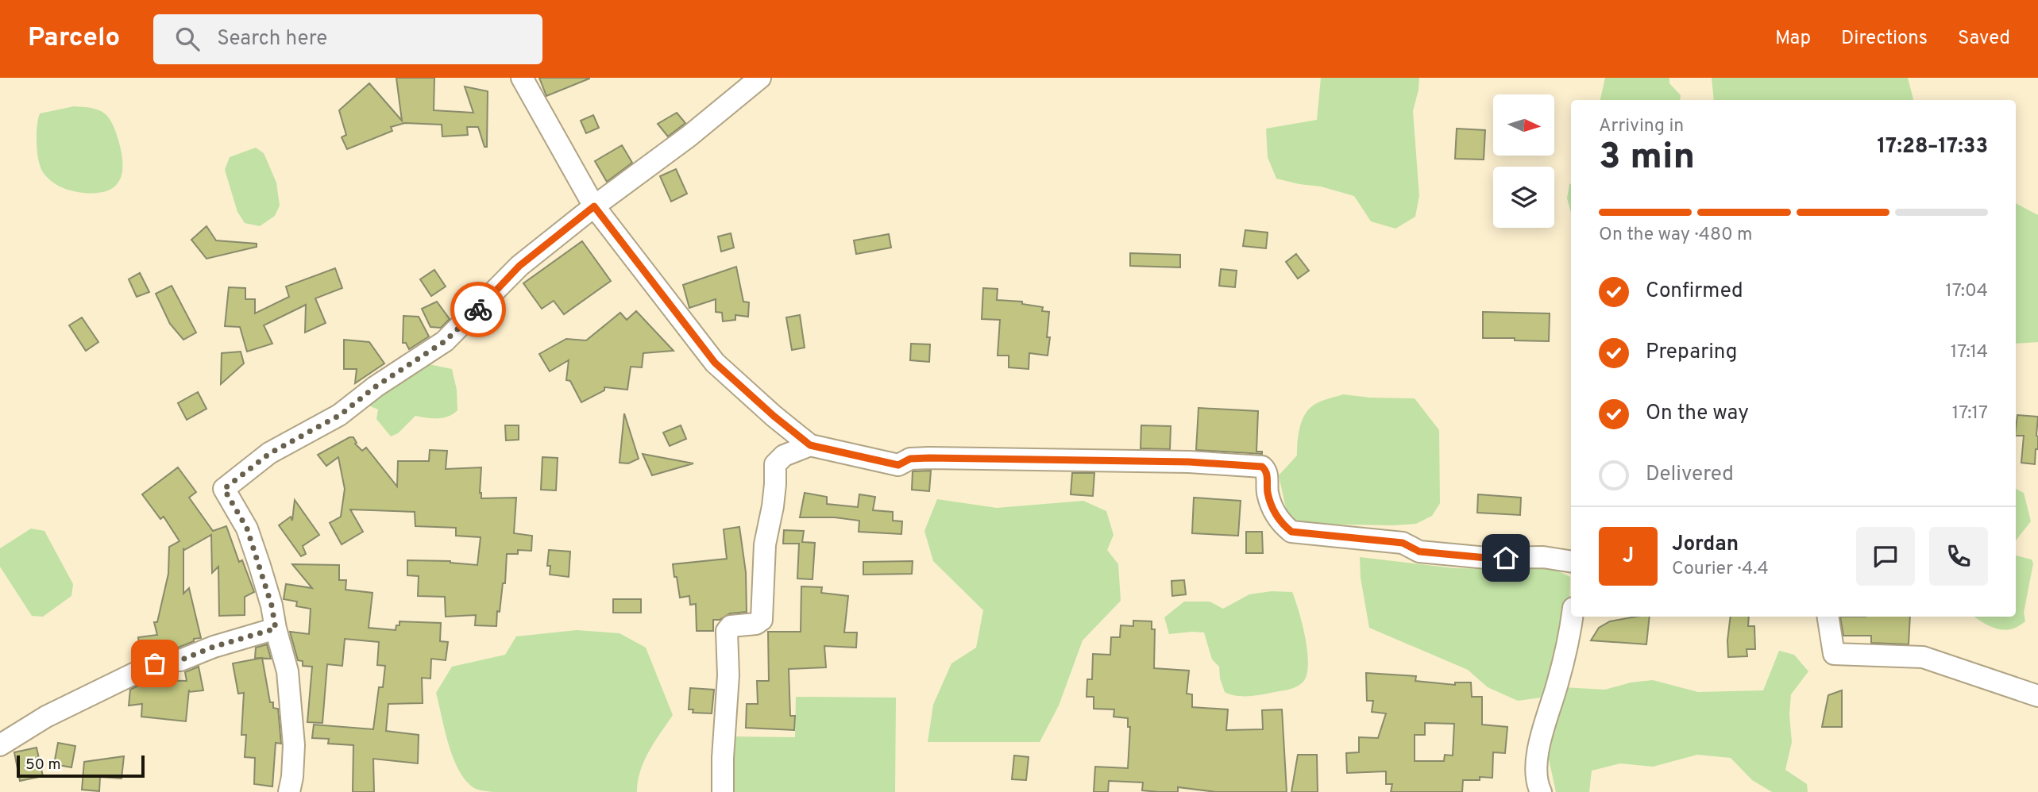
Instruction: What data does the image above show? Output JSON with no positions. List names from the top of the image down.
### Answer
{
  "scale_bar": "50 m",
  "north": "right",
  "page": {
    "header": "Parcelo",
    "search": "Search here",
    "nav": ["Map", "Directions", "Saved"],
    "heading": ["3 min", "Arriving in", "17:28–17:33"],
    "panel": ["Jordan", "Courier · 4.4"],
    "bar": "On the way · 480 m",
    "list": [
      ["Confirmed", "17:04"],
      ["Preparing", "17:14"],
      ["On the way", "17:17"],
      "Delivered"
    ],
    "round": "J",
    "scale": "50 m"
  }
}
